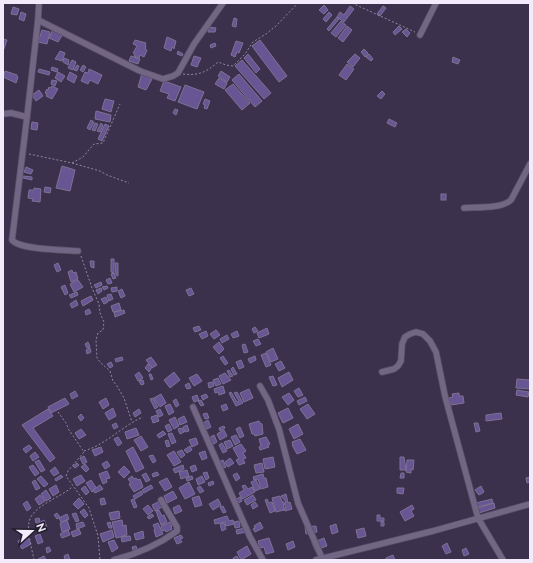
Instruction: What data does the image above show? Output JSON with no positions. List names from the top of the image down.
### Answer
{
  "north": "right"
}
